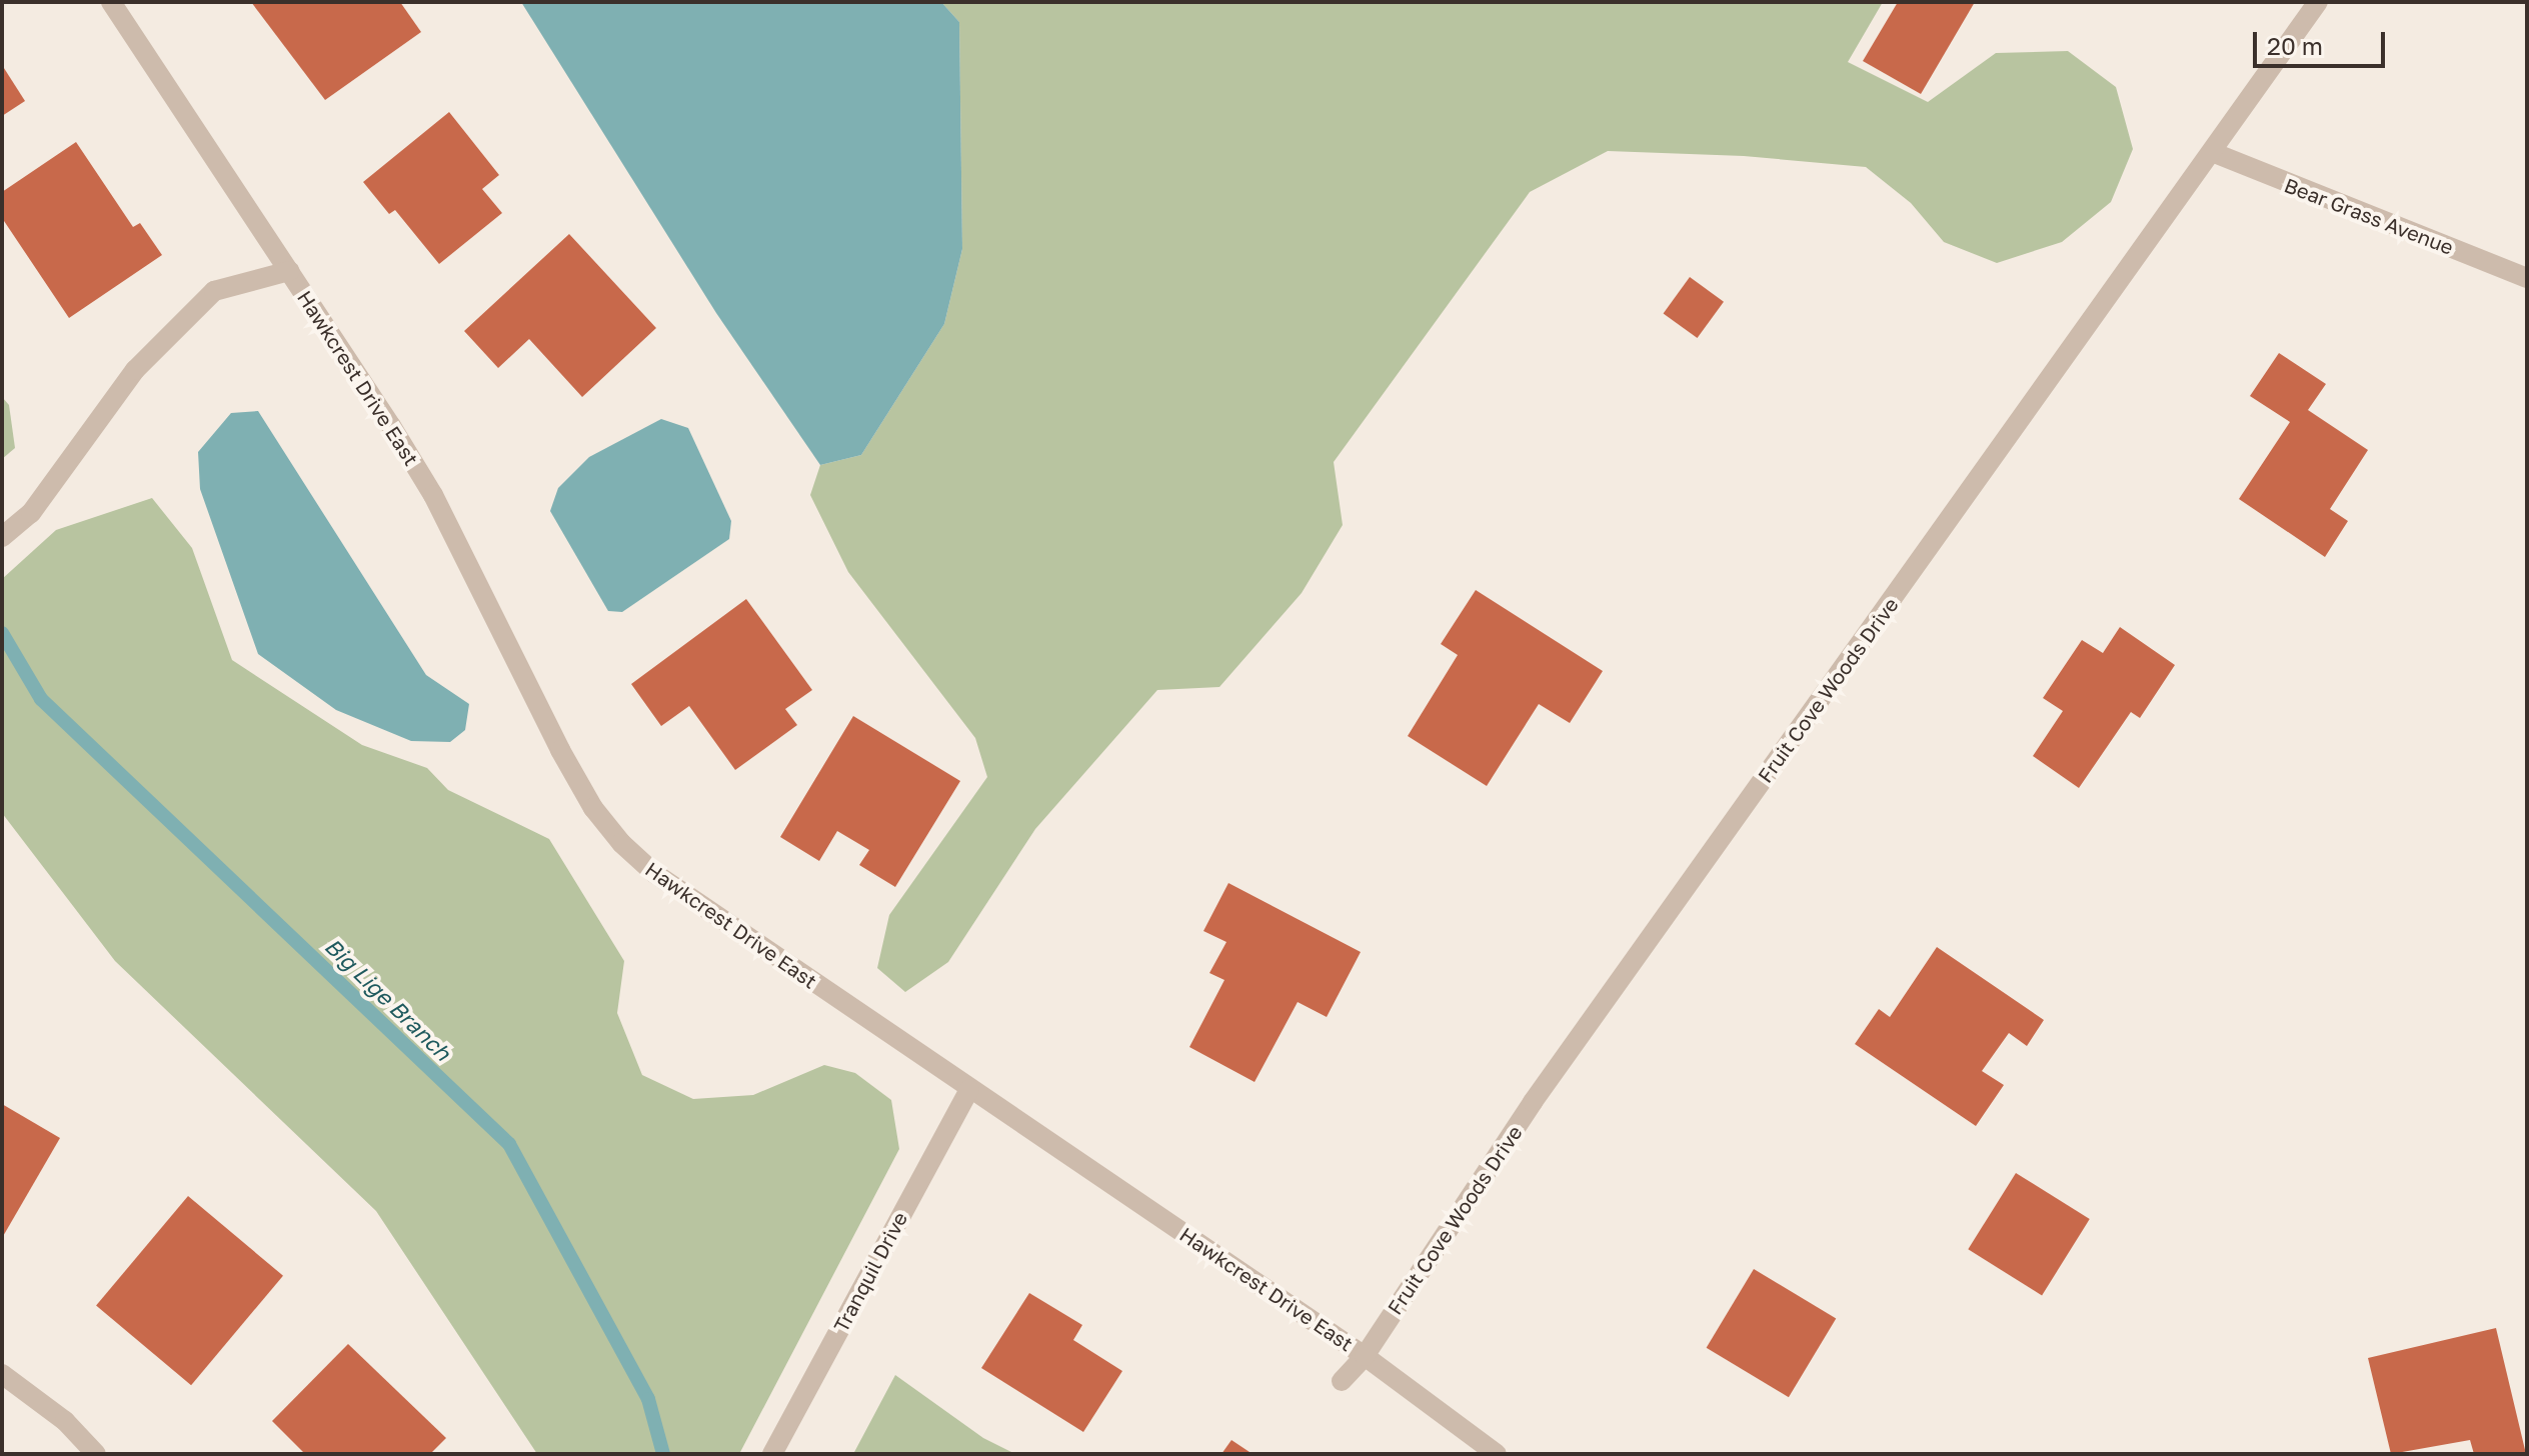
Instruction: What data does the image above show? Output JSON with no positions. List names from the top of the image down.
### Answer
{
  "streets": {
    "street": [
      "Bear Grass Avenue",
      "Hawkcrest Drive East",
      "Fruit Cove Woods Drive",
      "Tranquil Drive"
    ]
  },
  "crossings": [
    ["Bear Grass Avenue", "Fruit Cove Woods Drive"],
    ["Hawkcrest Drive East", "Fruit Cove Woods Drive"],
    ["Hawkcrest Drive East", "Tranquil Drive"]
  ],
  "water": ["Big Lige Branch"],
  "scale_bar": "20 m"
}
